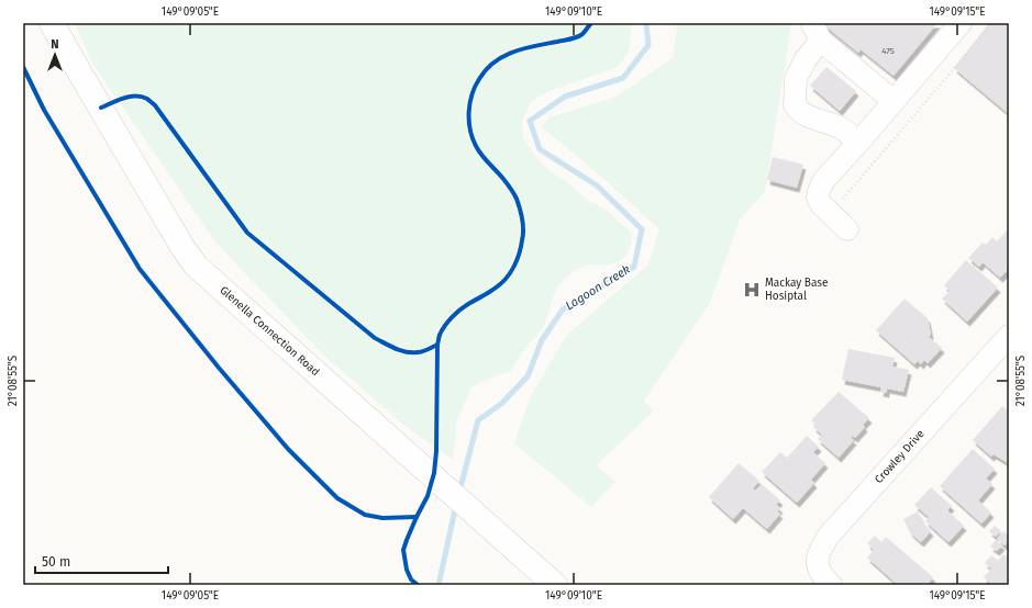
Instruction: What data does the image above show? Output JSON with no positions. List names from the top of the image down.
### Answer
{
  "streets": {
    "main road": ["Glenella Connection Road"],
    "street": ["Crowley Drive"]
  },
  "water": ["Lagoon Creek"],
  "places": {
    "hospital": ["Mackay Base Hosiptal"]
  },
  "house_numbers": ["475"],
  "scale_bar": "50 m",
  "north": "top",
  "coordinates": [
    "149°09'05\"E",
    "149°09'10\"E",
    "149°09'15\"E",
    "21°08'55\"S"
  ]
}
